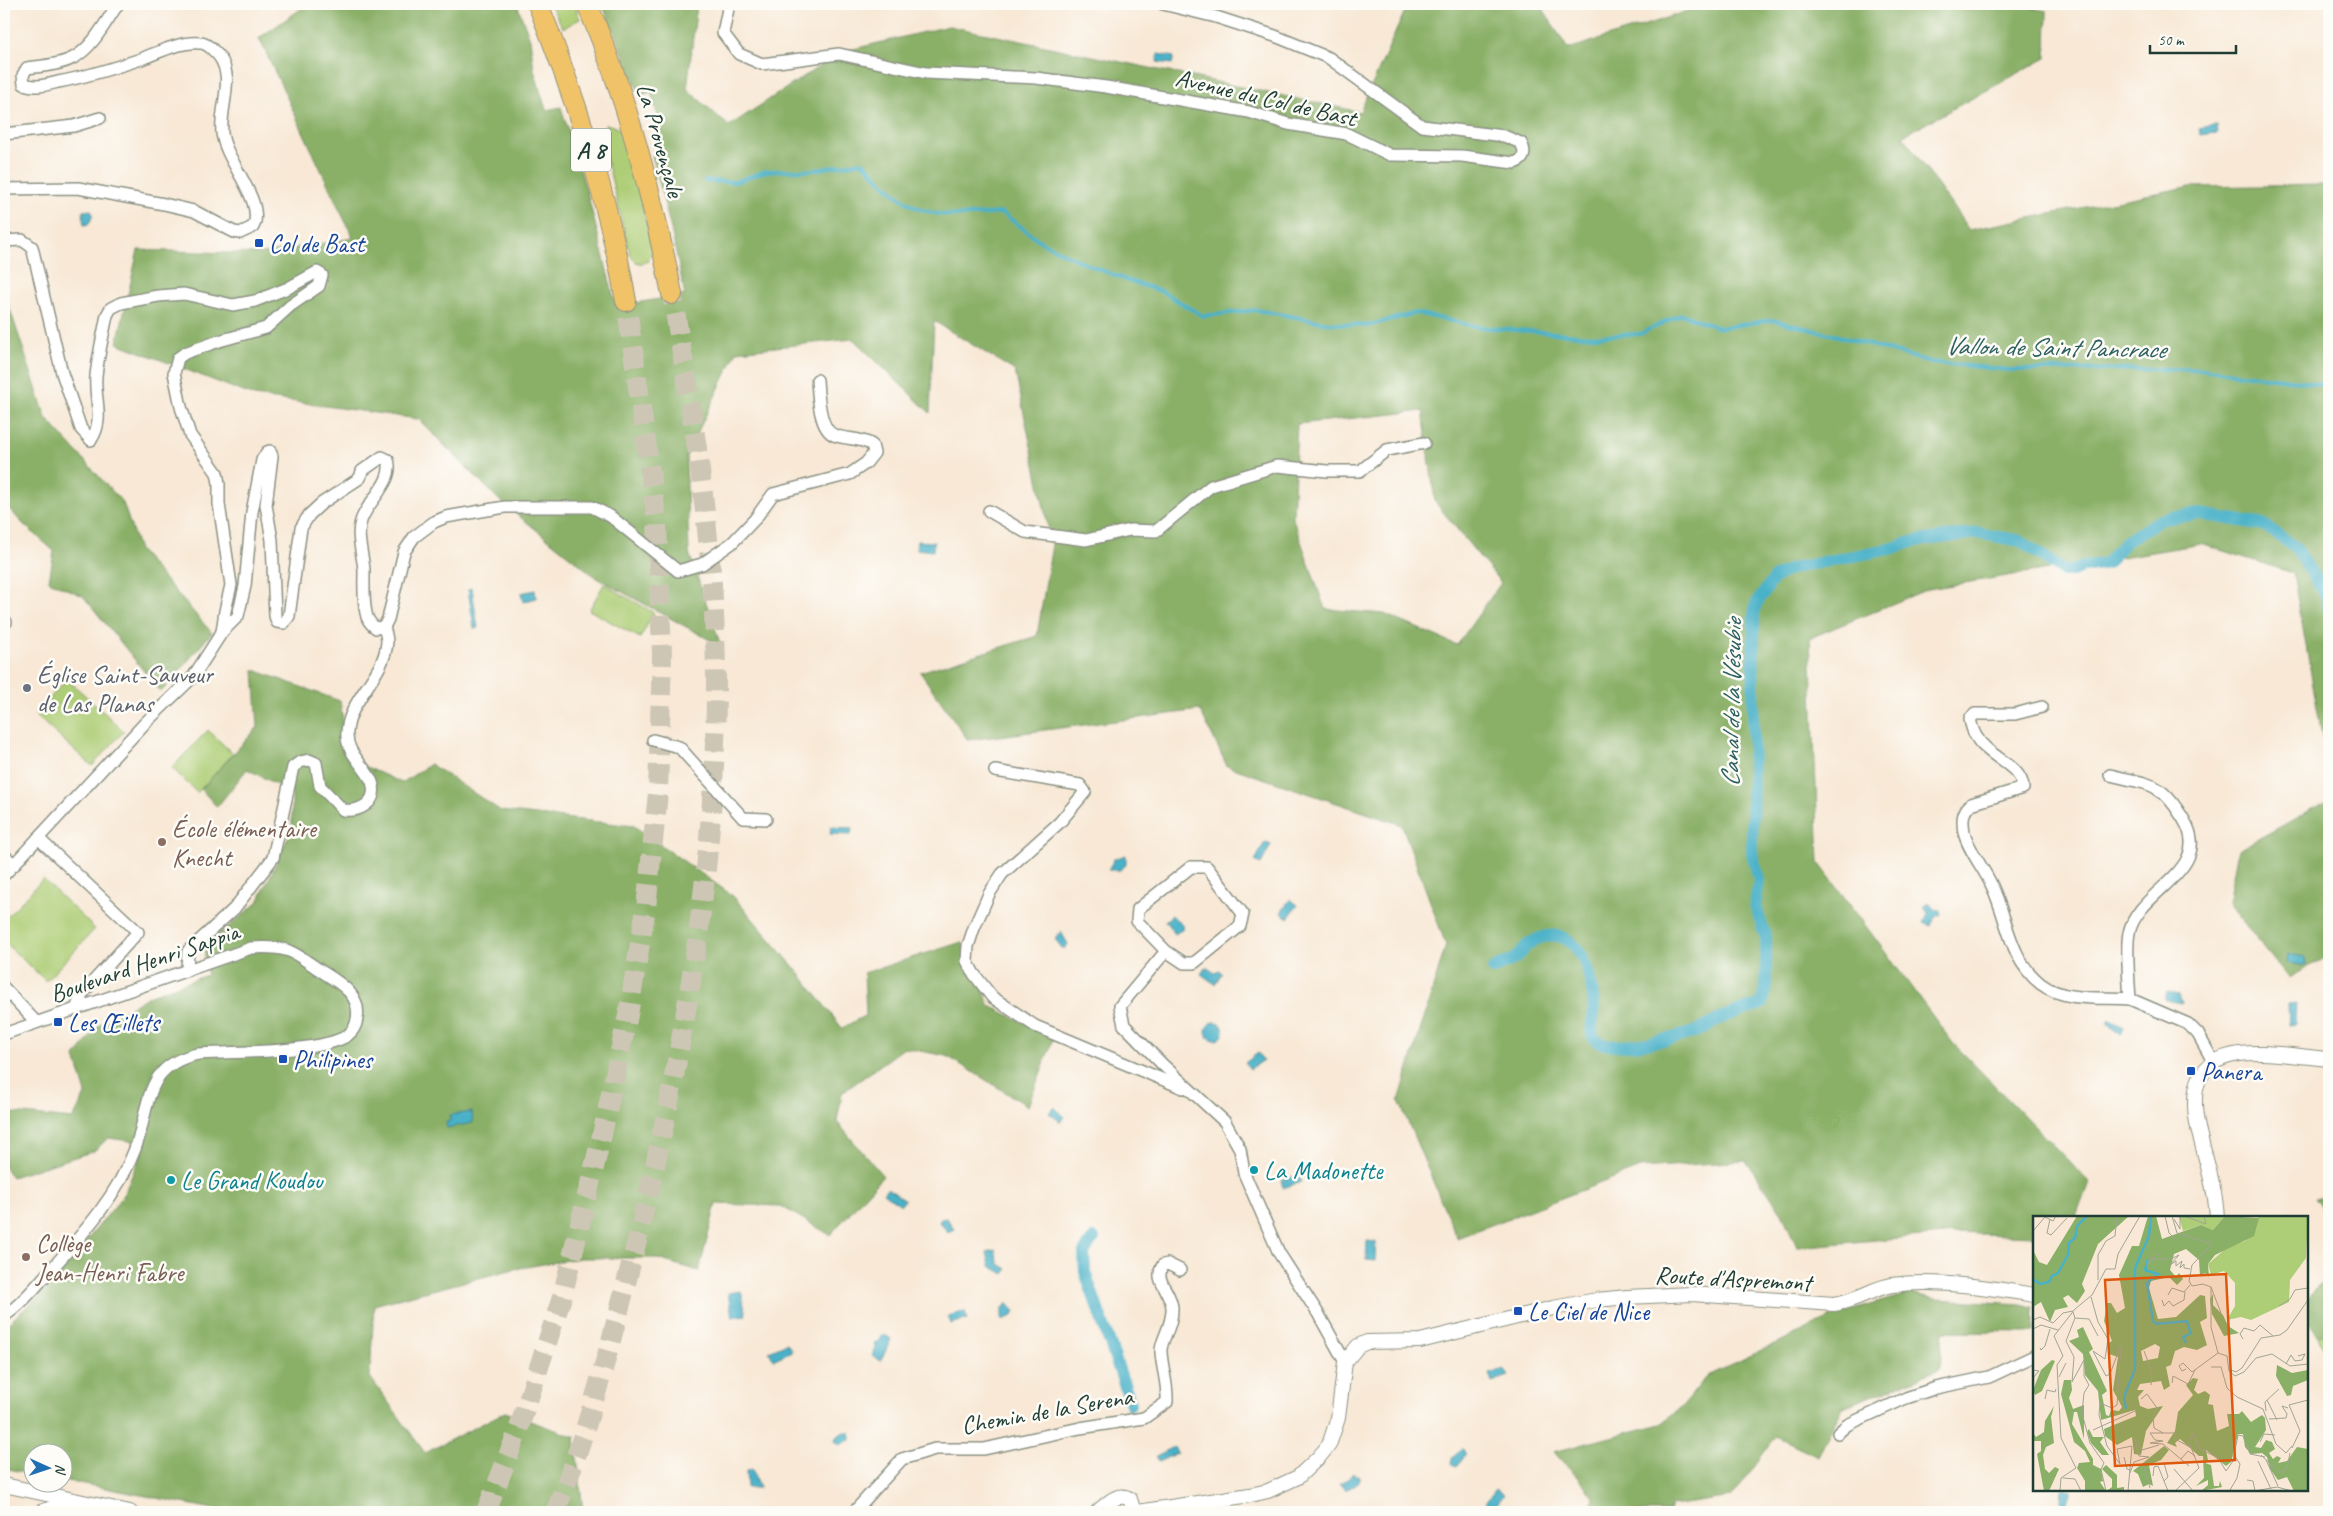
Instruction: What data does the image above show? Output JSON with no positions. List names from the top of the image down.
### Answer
{
  "streets": {
    "highway": ["La Provençale", "A 8"],
    "street": [
      "Avenue du Col de Bast",
      "Boulevard Henri Sappia",
      "Route d'Aspremont",
      "Chemin de la Serena"
    ]
  },
  "water": ["Vallon de Saint Pancrace", "Canal de la Vésubie"],
  "places": {
    "transit": [
      "Col de Bast",
      "Les Œillets",
      "Philipines",
      "Panera",
      "Le Ciel de Nice"
    ],
    "other": [
      "Église Saint-Sauveur de Las Planas",
      "École élémentaire Knecht",
      "La Madonette",
      "Le Grand Koudou",
      "Collège Jean-Henri Fabre"
    ]
  },
  "scale_bar": "50 m",
  "north": "right"
}
